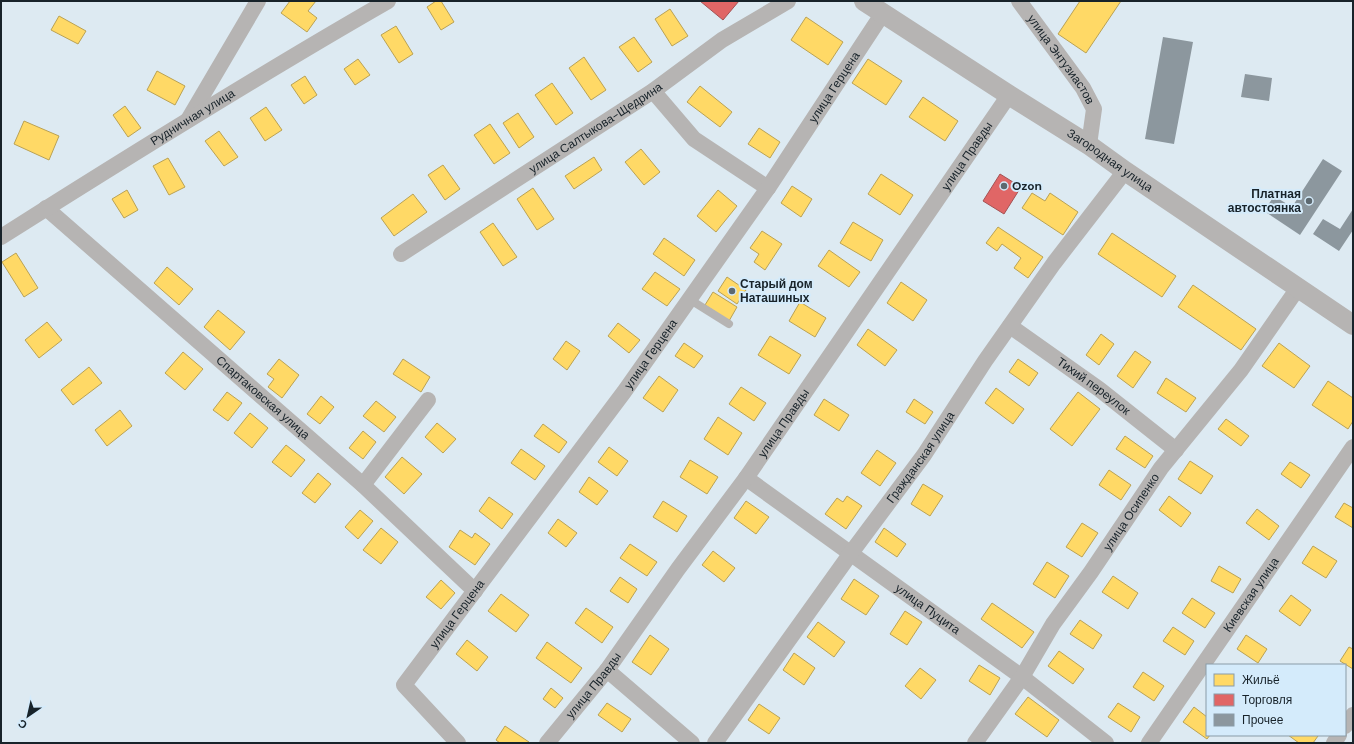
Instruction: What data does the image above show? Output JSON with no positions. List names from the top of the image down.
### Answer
{
  "streets": {
    "street": [
      "улица Энтузиастов",
      "улица Герцена",
      "Рудничная улица",
      "улица Салтыкова-Щедрина",
      "улица Правды",
      "Загородная улица",
      "Тихий переулок",
      "Спартаковская улица",
      "Гражданская улица",
      "улица Осипенко",
      "Киевская улица",
      "улица Пуцита"
    ]
  },
  "crossings": [
    ["улица Энтузиастов", "Загородная улица"],
    ["улица Герцена", "Загородная улица"],
    ["улица Герцена", "Спартаковская улица"],
    ["Рудничная улица", "Спартаковская улица"],
    ["улица Правды", "Загородная улица"],
    ["улица Правды", "улица Пуцита"],
    ["Загородная улица", "Гражданская улица"],
    ["Загородная улица", "улица Осипенко"],
    ["Тихий переулок", "Гражданская улица"],
    ["Тихий переулок", "улица Осипенко"],
    ["Гражданская улица", "улица Пуцита"],
    ["улица Осипенко", "улица Пуцита"]
  ],
  "places": ["Ozon", "Платная автостоянка", "Старый дом Наташиных"],
  "legend": ["Жильё", "Торговля", "Прочее"],
  "north": "bottom left"
}
